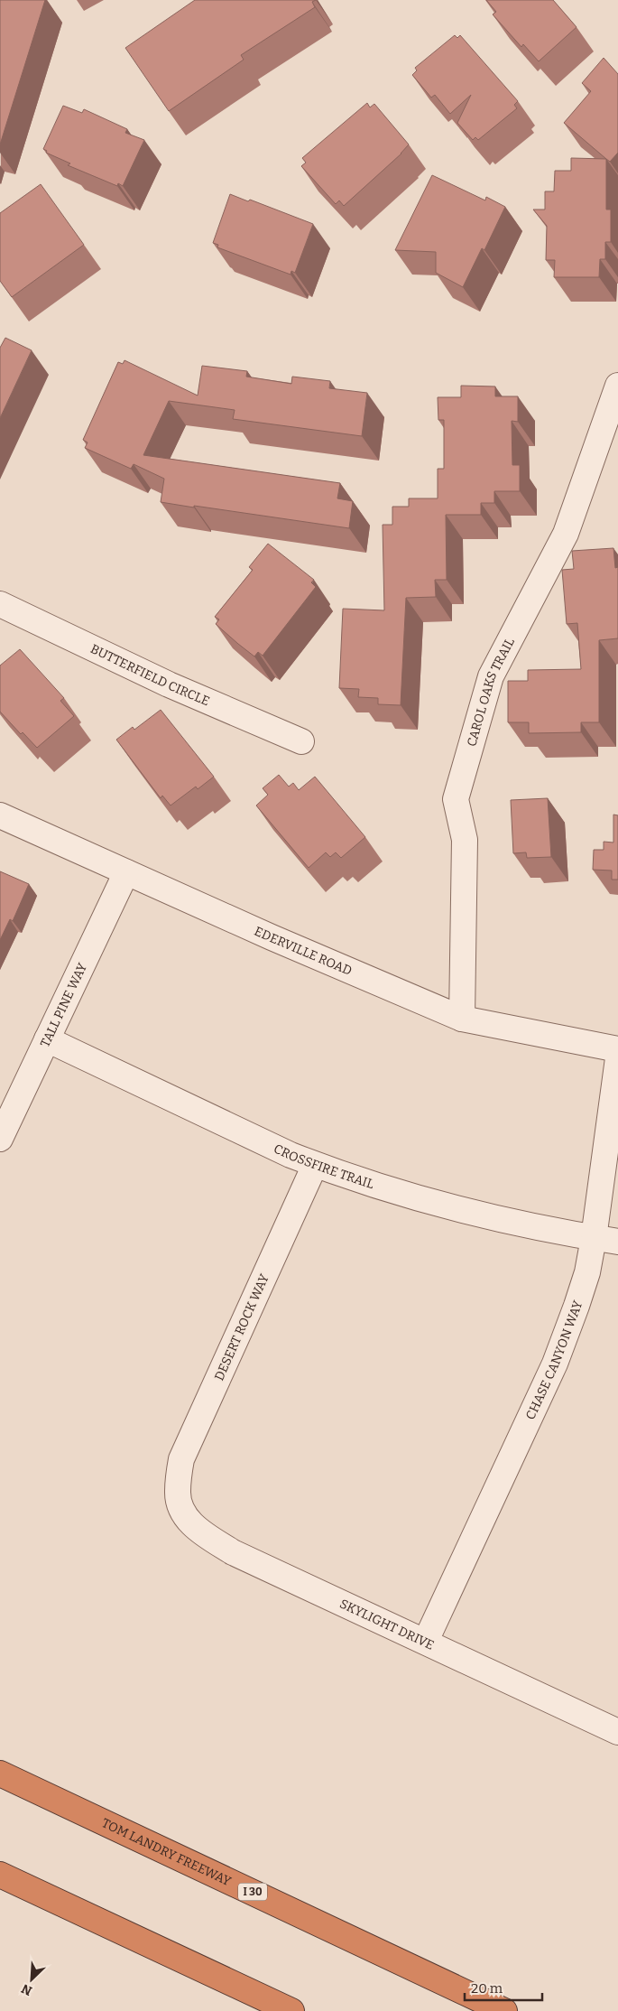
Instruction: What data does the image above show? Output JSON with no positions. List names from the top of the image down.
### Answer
{
  "streets": {
    "highway": ["TOM LANDRY FREEWAY", "I 30"],
    "street": [
      "BUTTERFIELD CIRCLE",
      "CAROL OAKS TRAIL",
      "EDERVILLE ROAD",
      "TALL PINE WAY",
      "CROSSFIRE TRAIL",
      "DESERT ROCK WAY",
      "CHASE CANYON WAY",
      "SKYLIGHT DRIVE"
    ]
  },
  "crossings": [
    ["CAROL OAKS TRAIL", "EDERVILLE ROAD"],
    ["EDERVILLE ROAD", "TALL PINE WAY"],
    ["TALL PINE WAY", "CROSSFIRE TRAIL"],
    ["CROSSFIRE TRAIL", "DESERT ROCK WAY"],
    ["CROSSFIRE TRAIL", "CHASE CANYON WAY"],
    ["DESERT ROCK WAY", "SKYLIGHT DRIVE"],
    ["CHASE CANYON WAY", "SKYLIGHT DRIVE"]
  ],
  "scale_bar": "20 m",
  "north": "bottom left"
}
